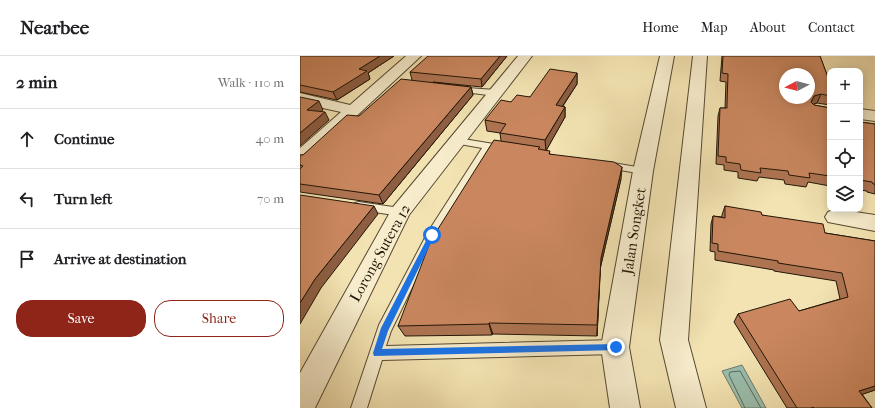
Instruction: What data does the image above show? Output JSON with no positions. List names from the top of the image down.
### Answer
{
  "streets": {
    "street": ["Jalan Songket", "Lorong Sutera 12"]
  },
  "north": "left",
  "page": {
    "header": "Nearbee",
    "nav": [
      "Home",
      "Map",
      "About",
      "Contact"
    ],
    "heading": ["2 min", "Walk · 110 m"],
    "map_buttons": ["+", "−"],
    "list": [
      ["Continue", "40 m"],
      ["Turn left", "70 m"],
      "Arrive at destination"
    ],
    "buttons": ["Save", "Share"]
  }
}
